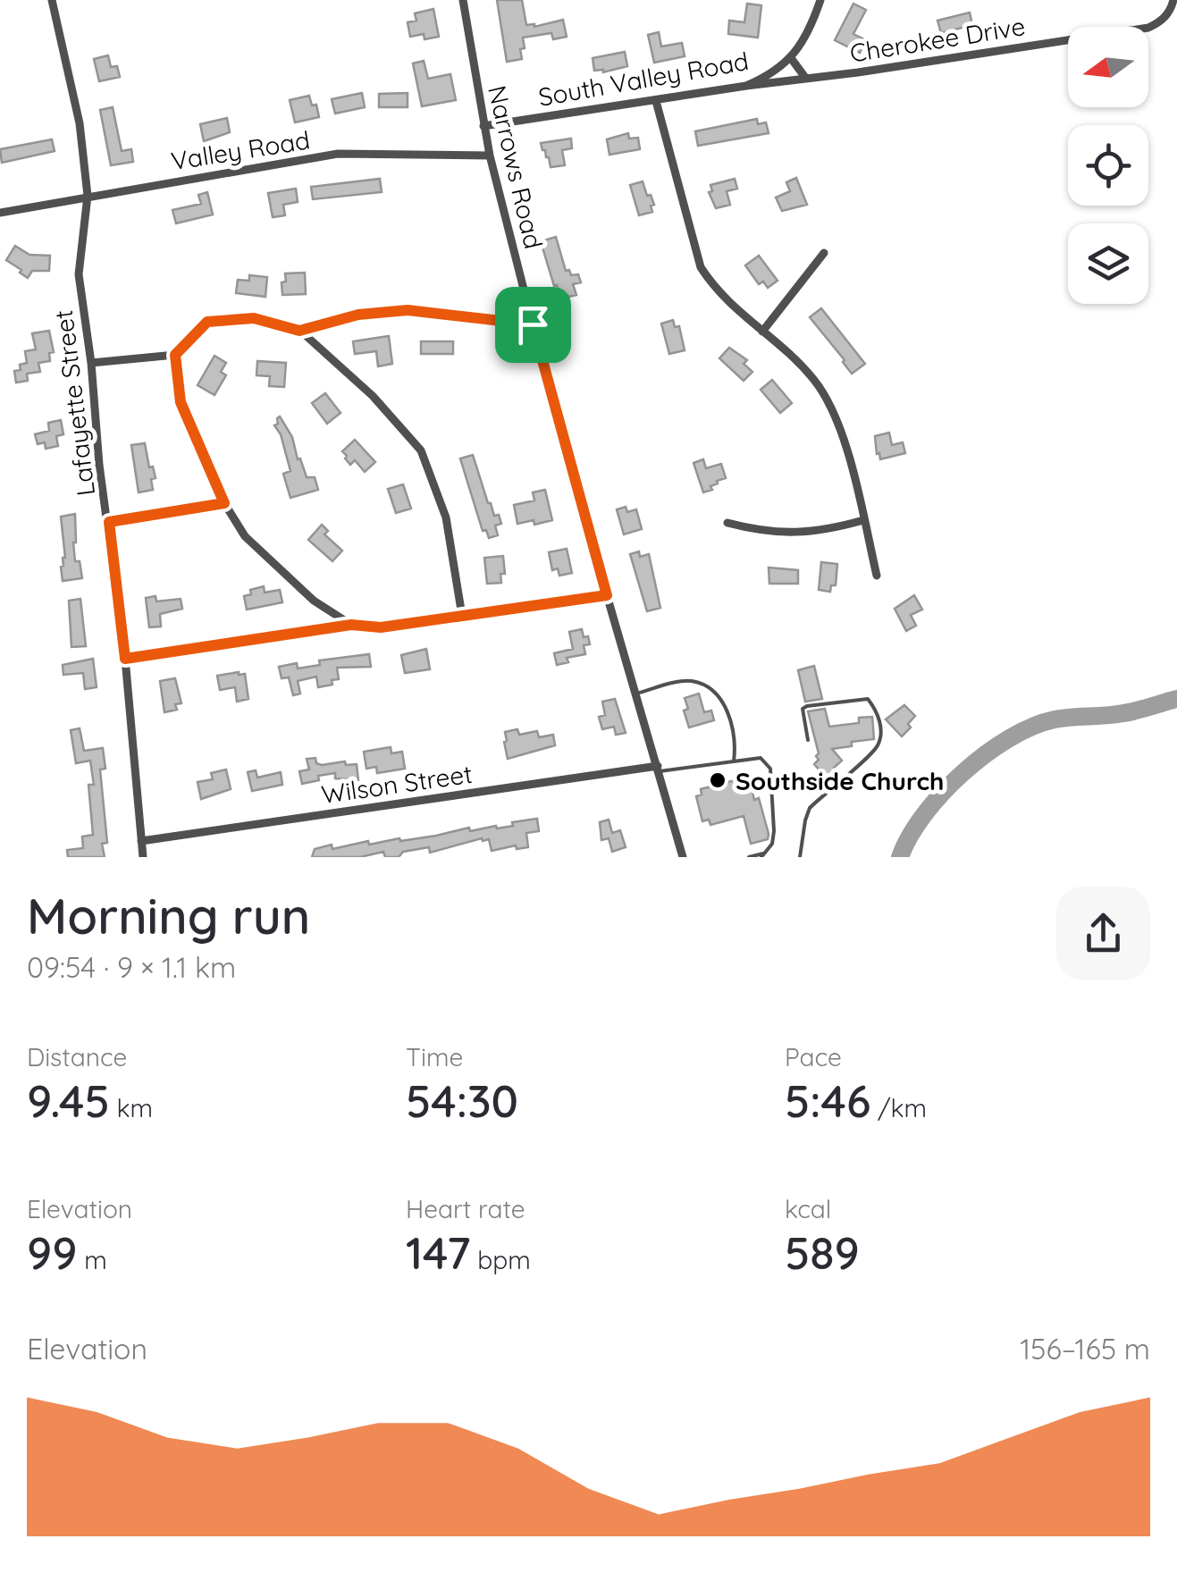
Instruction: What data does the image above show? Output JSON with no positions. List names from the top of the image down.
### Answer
{
  "streets": {
    "street": [
      "Cherokee Drive",
      "South Valley Road",
      "Valley Road",
      "Narrows Road",
      "Lafayette Street",
      "Wilson Street"
    ]
  },
  "crossings": [
    ["Cherokee Drive", "South Valley Road"],
    ["South Valley Road", "Narrows Road"],
    ["Valley Road", "Narrows Road"],
    ["Valley Road", "Lafayette Street"],
    ["Narrows Road", "Wilson Street"],
    ["Lafayette Street", "Wilson Street"]
  ],
  "places": ["Southside Church"],
  "north": "left",
  "page": {
    "heading": ["Morning run", "09:54 · 9 × 1.1 km"],
    "stats": [
      ["Distance", "9.45 km"],
      ["Time", "54:30"],
      ["Pace", "5:46 /km"],
      ["Elevation", "99 m"],
      ["Heart rate", "147 bpm"],
      ["kcal", "589"]
    ],
    "chart": ["Elevation", "156–165 m"]
  }
}
